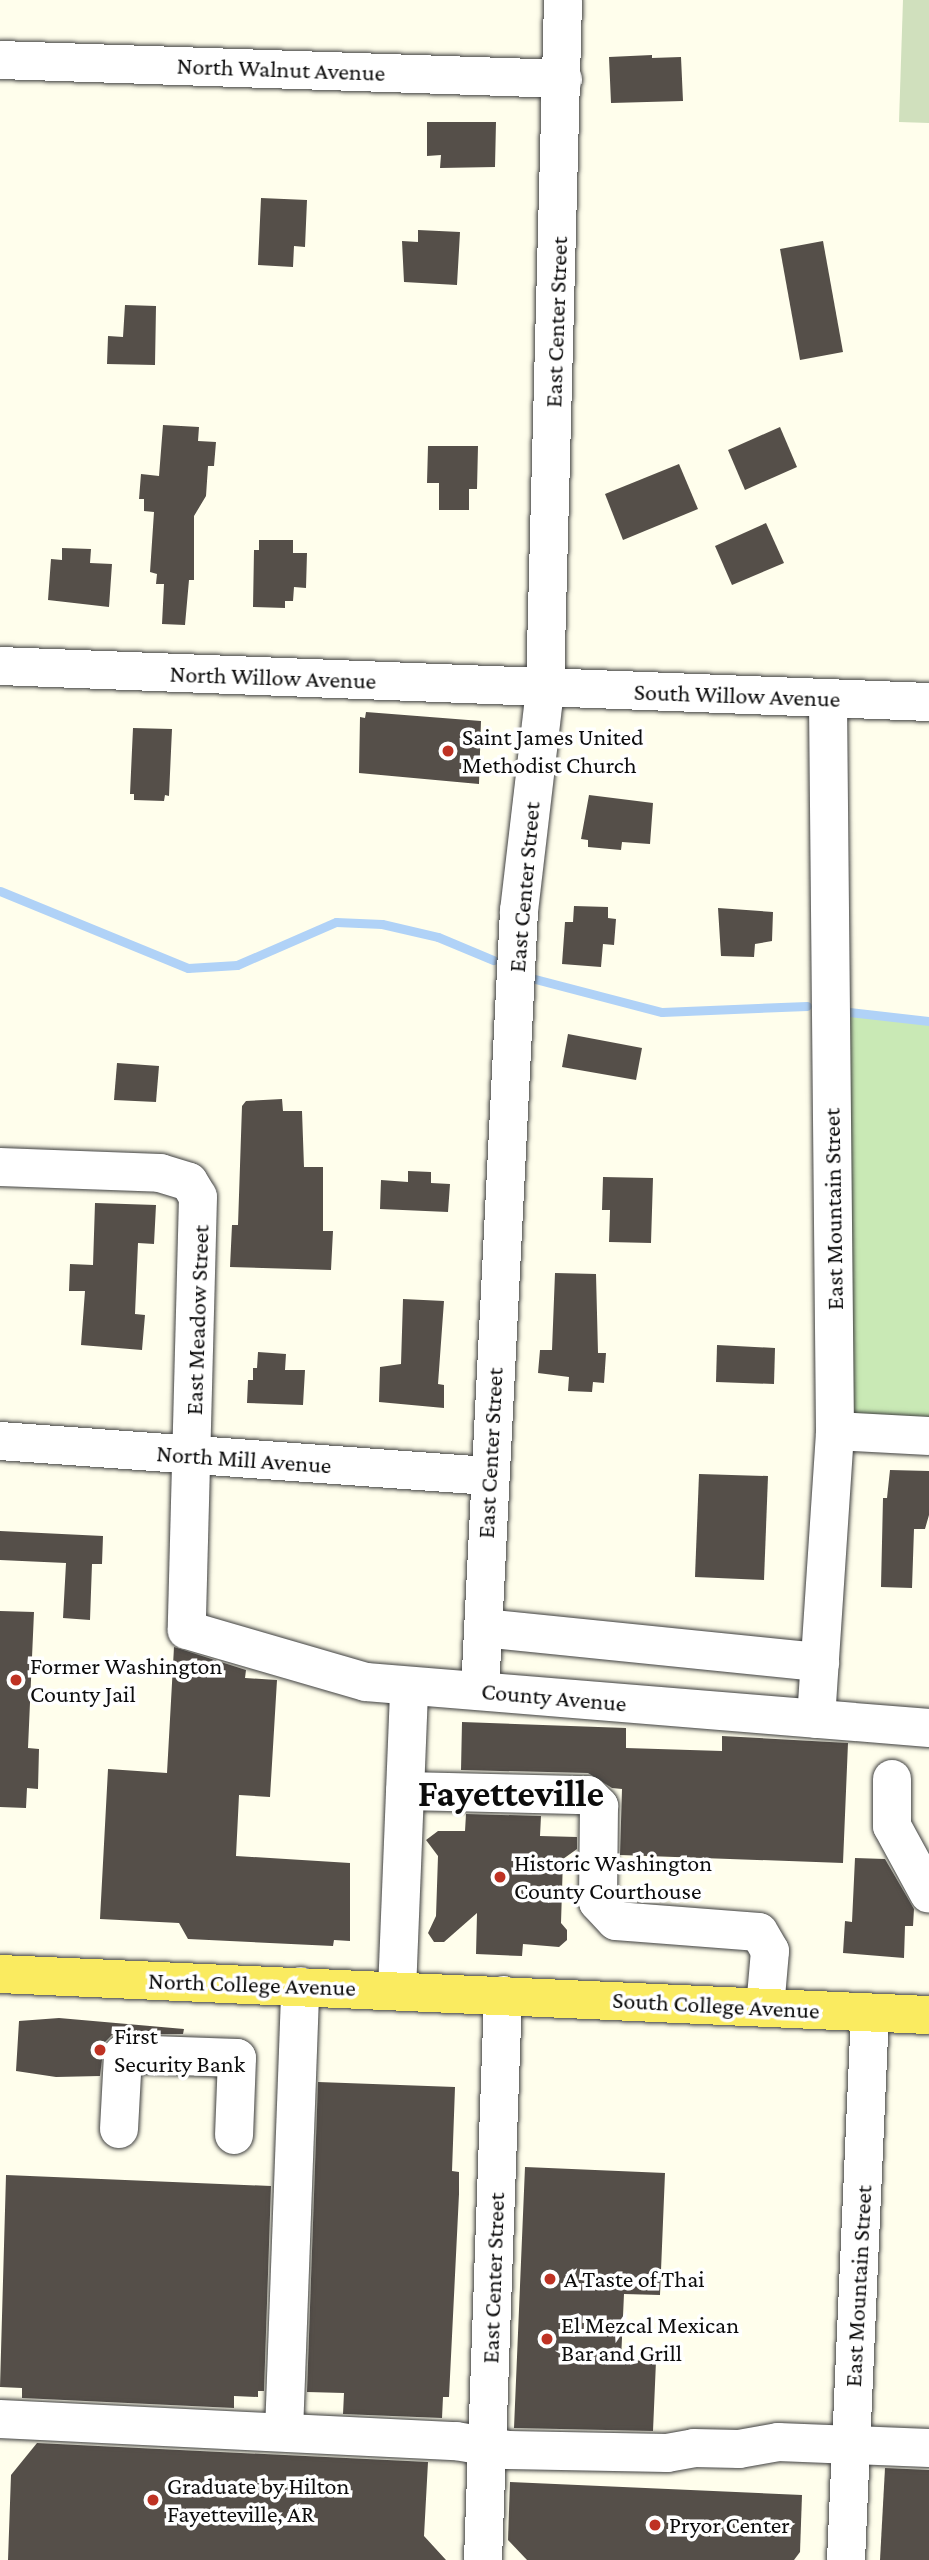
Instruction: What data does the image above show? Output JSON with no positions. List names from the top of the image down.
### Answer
{
  "streets": {
    "main road": ["North College Avenue", "South College Avenue"],
    "street": [
      "North Walnut Avenue",
      "East Center Street",
      "North Willow Avenue",
      "South Willow Avenue",
      "East Mountain Street",
      "East Meadow Street",
      "North Mill Avenue",
      "County Avenue"
    ]
  },
  "crossings": [
    ["North Walnut Avenue", "East Center Street"],
    ["East Center Street", "North Willow Avenue"],
    ["East Center Street", "South Willow Avenue"],
    ["East Center Street", "North Mill Avenue"],
    ["East Center Street", "County Avenue"],
    ["East Center Street", "North College Avenue"],
    ["East Center Street", "South College Avenue"],
    ["North Willow Avenue", "South Willow Avenue"],
    ["South Willow Avenue", "East Mountain Street"],
    ["East Mountain Street", "County Avenue"],
    ["East Mountain Street", "South College Avenue"],
    ["East Meadow Street", "North Mill Avenue"],
    ["East Meadow Street", "County Avenue"],
    ["North College Avenue", "South College Avenue"]
  ],
  "districts": ["Fayetteville"],
  "places": [
    "Saint James United Methodist Church",
    "Former Washington County Jail",
    "Historic Washington County Courthouse",
    "First Security Bank",
    "A Taste of Thai",
    "El Mezcal Mexican Bar and Grill",
    "Graduate by Hilton Fayetteville, AR",
    "Pryor Center"
  ]
}
